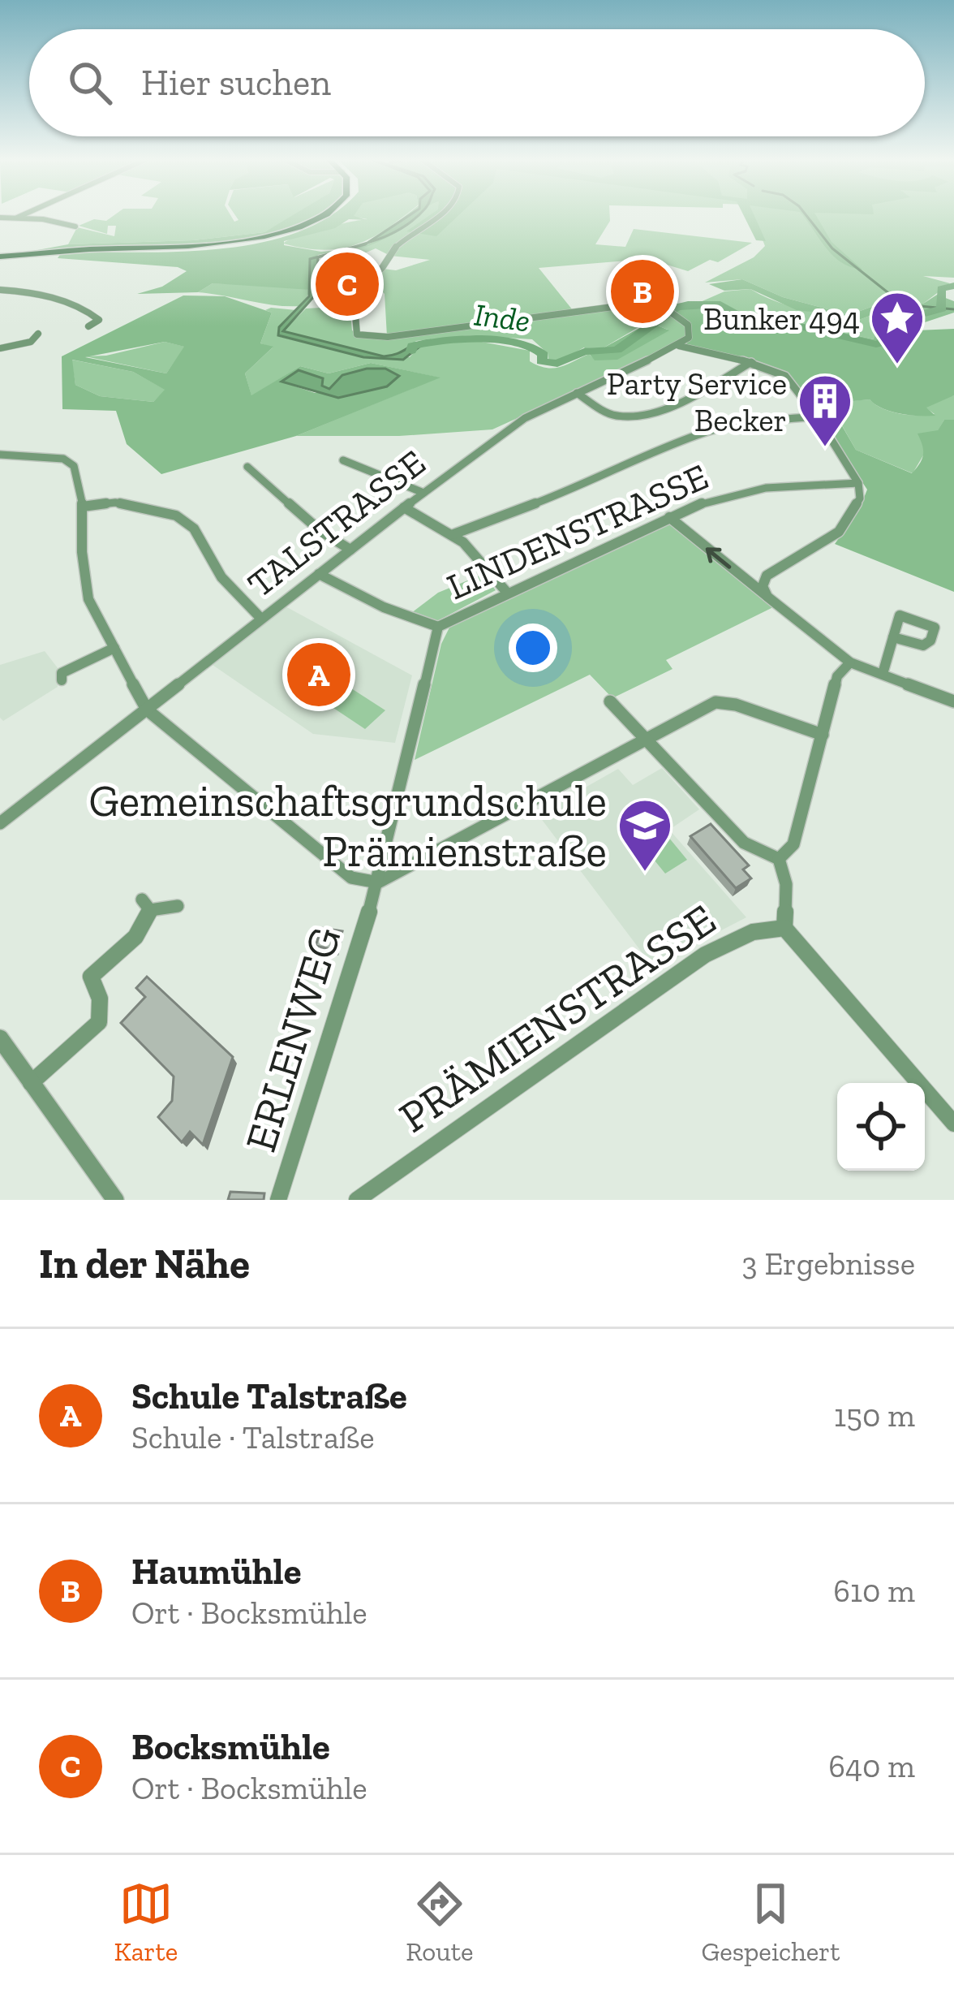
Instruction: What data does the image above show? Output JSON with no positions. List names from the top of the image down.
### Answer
{
  "streets": {
    "street": [
      "TALSTRASSE",
      "LINDENSTRASSE",
      "PRÄMIENSTRASSE",
      "ERLENWEG"
    ]
  },
  "crossings": [
    ["LINDENSTRASSE", "ERLENWEG"]
  ],
  "water": ["Inde"],
  "places": {
    "place": ["Bunker 494"],
    "building": ["Party Service Becker"],
    "school or university": ["Gemeinschaftsgrundschule Prämienstraße"]
  },
  "page": {
    "search": "Hier suchen",
    "pins": ["C", "B", "A"],
    "heading": ["In der Nähe", "3 Ergebnisse"],
    "list": [
      {
        "mark": "A",
        "name": "Schule Talstraße",
        "note": "Schule · Talstraße",
        "value": "150 m"
      },
      {
        "mark": "B",
        "name": "Haumühle",
        "note": "Ort · Bocksmühle",
        "value": "610 m"
      },
      {
        "mark": "C",
        "name": "Bocksmühle",
        "note": "Ort · Bocksmühle",
        "value": "640 m"
      }
    ],
    "nav": ["Karte", "Route", "Gespeichert"]
  }
}
